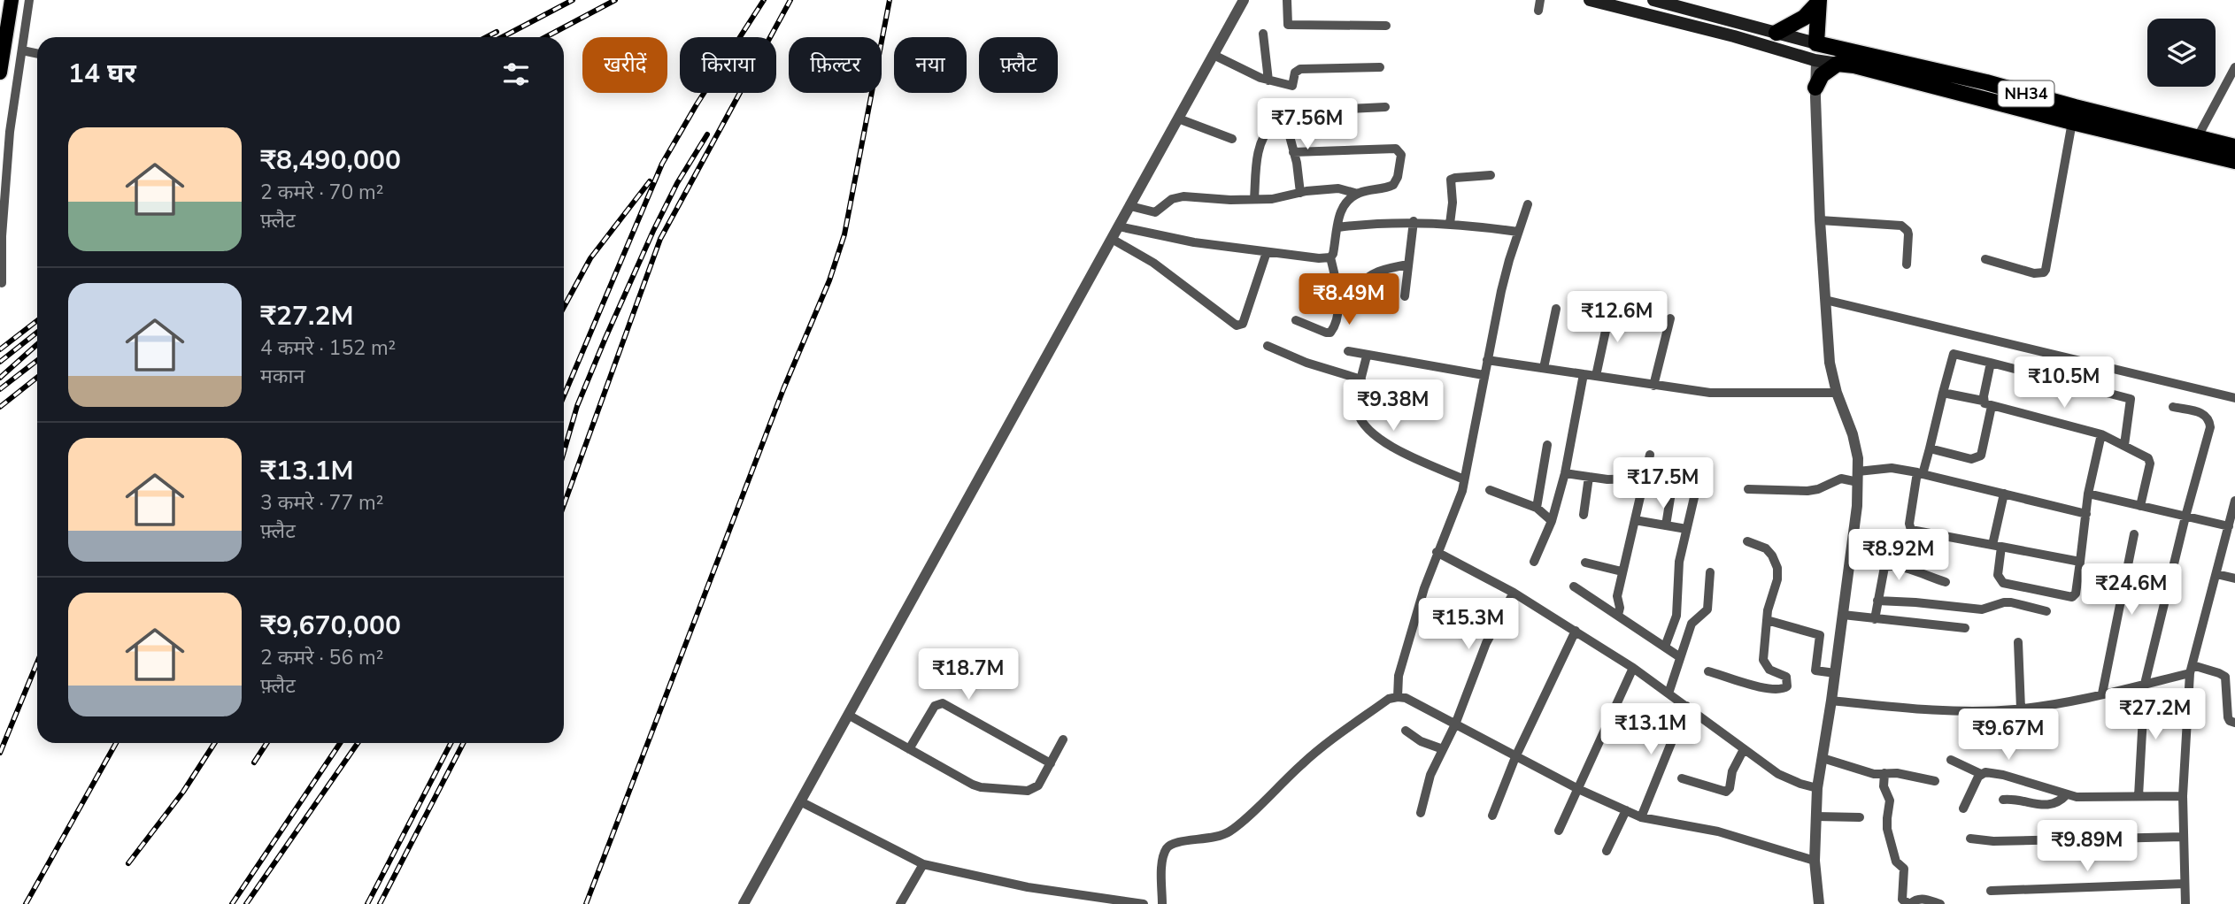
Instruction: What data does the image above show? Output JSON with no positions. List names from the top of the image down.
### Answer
{
  "streets": {
    "highway": ["NH34"]
  },
  "page": {
    "chip": [
      "खरीदें",
      "किराया",
      "फ़िल्टर",
      "नया",
      "फ़्लैट"
    ],
    "heading": "14 घर",
    "price": [
      "₹7.56M",
      "₹8.49M",
      "₹12.6M",
      "₹10.5M",
      "₹9.38M",
      "₹17.5M",
      "₹8.92M",
      "₹24.6M",
      "₹15.3M",
      "₹18.7M",
      "₹27.2M",
      "₹13.1M",
      "₹9.67M",
      "₹9.89M"
    ],
    "list": [
      {
        "name": "₹8,490,000",
        "note": "2 कमरे · 70 m² · फ़्लैट"
      },
      {
        "name": "₹27.2M",
        "note": "4 कमरे · 152 m² · मकान"
      },
      {
        "name": "₹13.1M",
        "note": "3 कमरे · 77 m² · फ़्लैट"
      },
      {
        "name": "₹9,670,000",
        "note": "2 कमरे · 56 m² · फ़्लैट"
      }
    ]
  }
}
